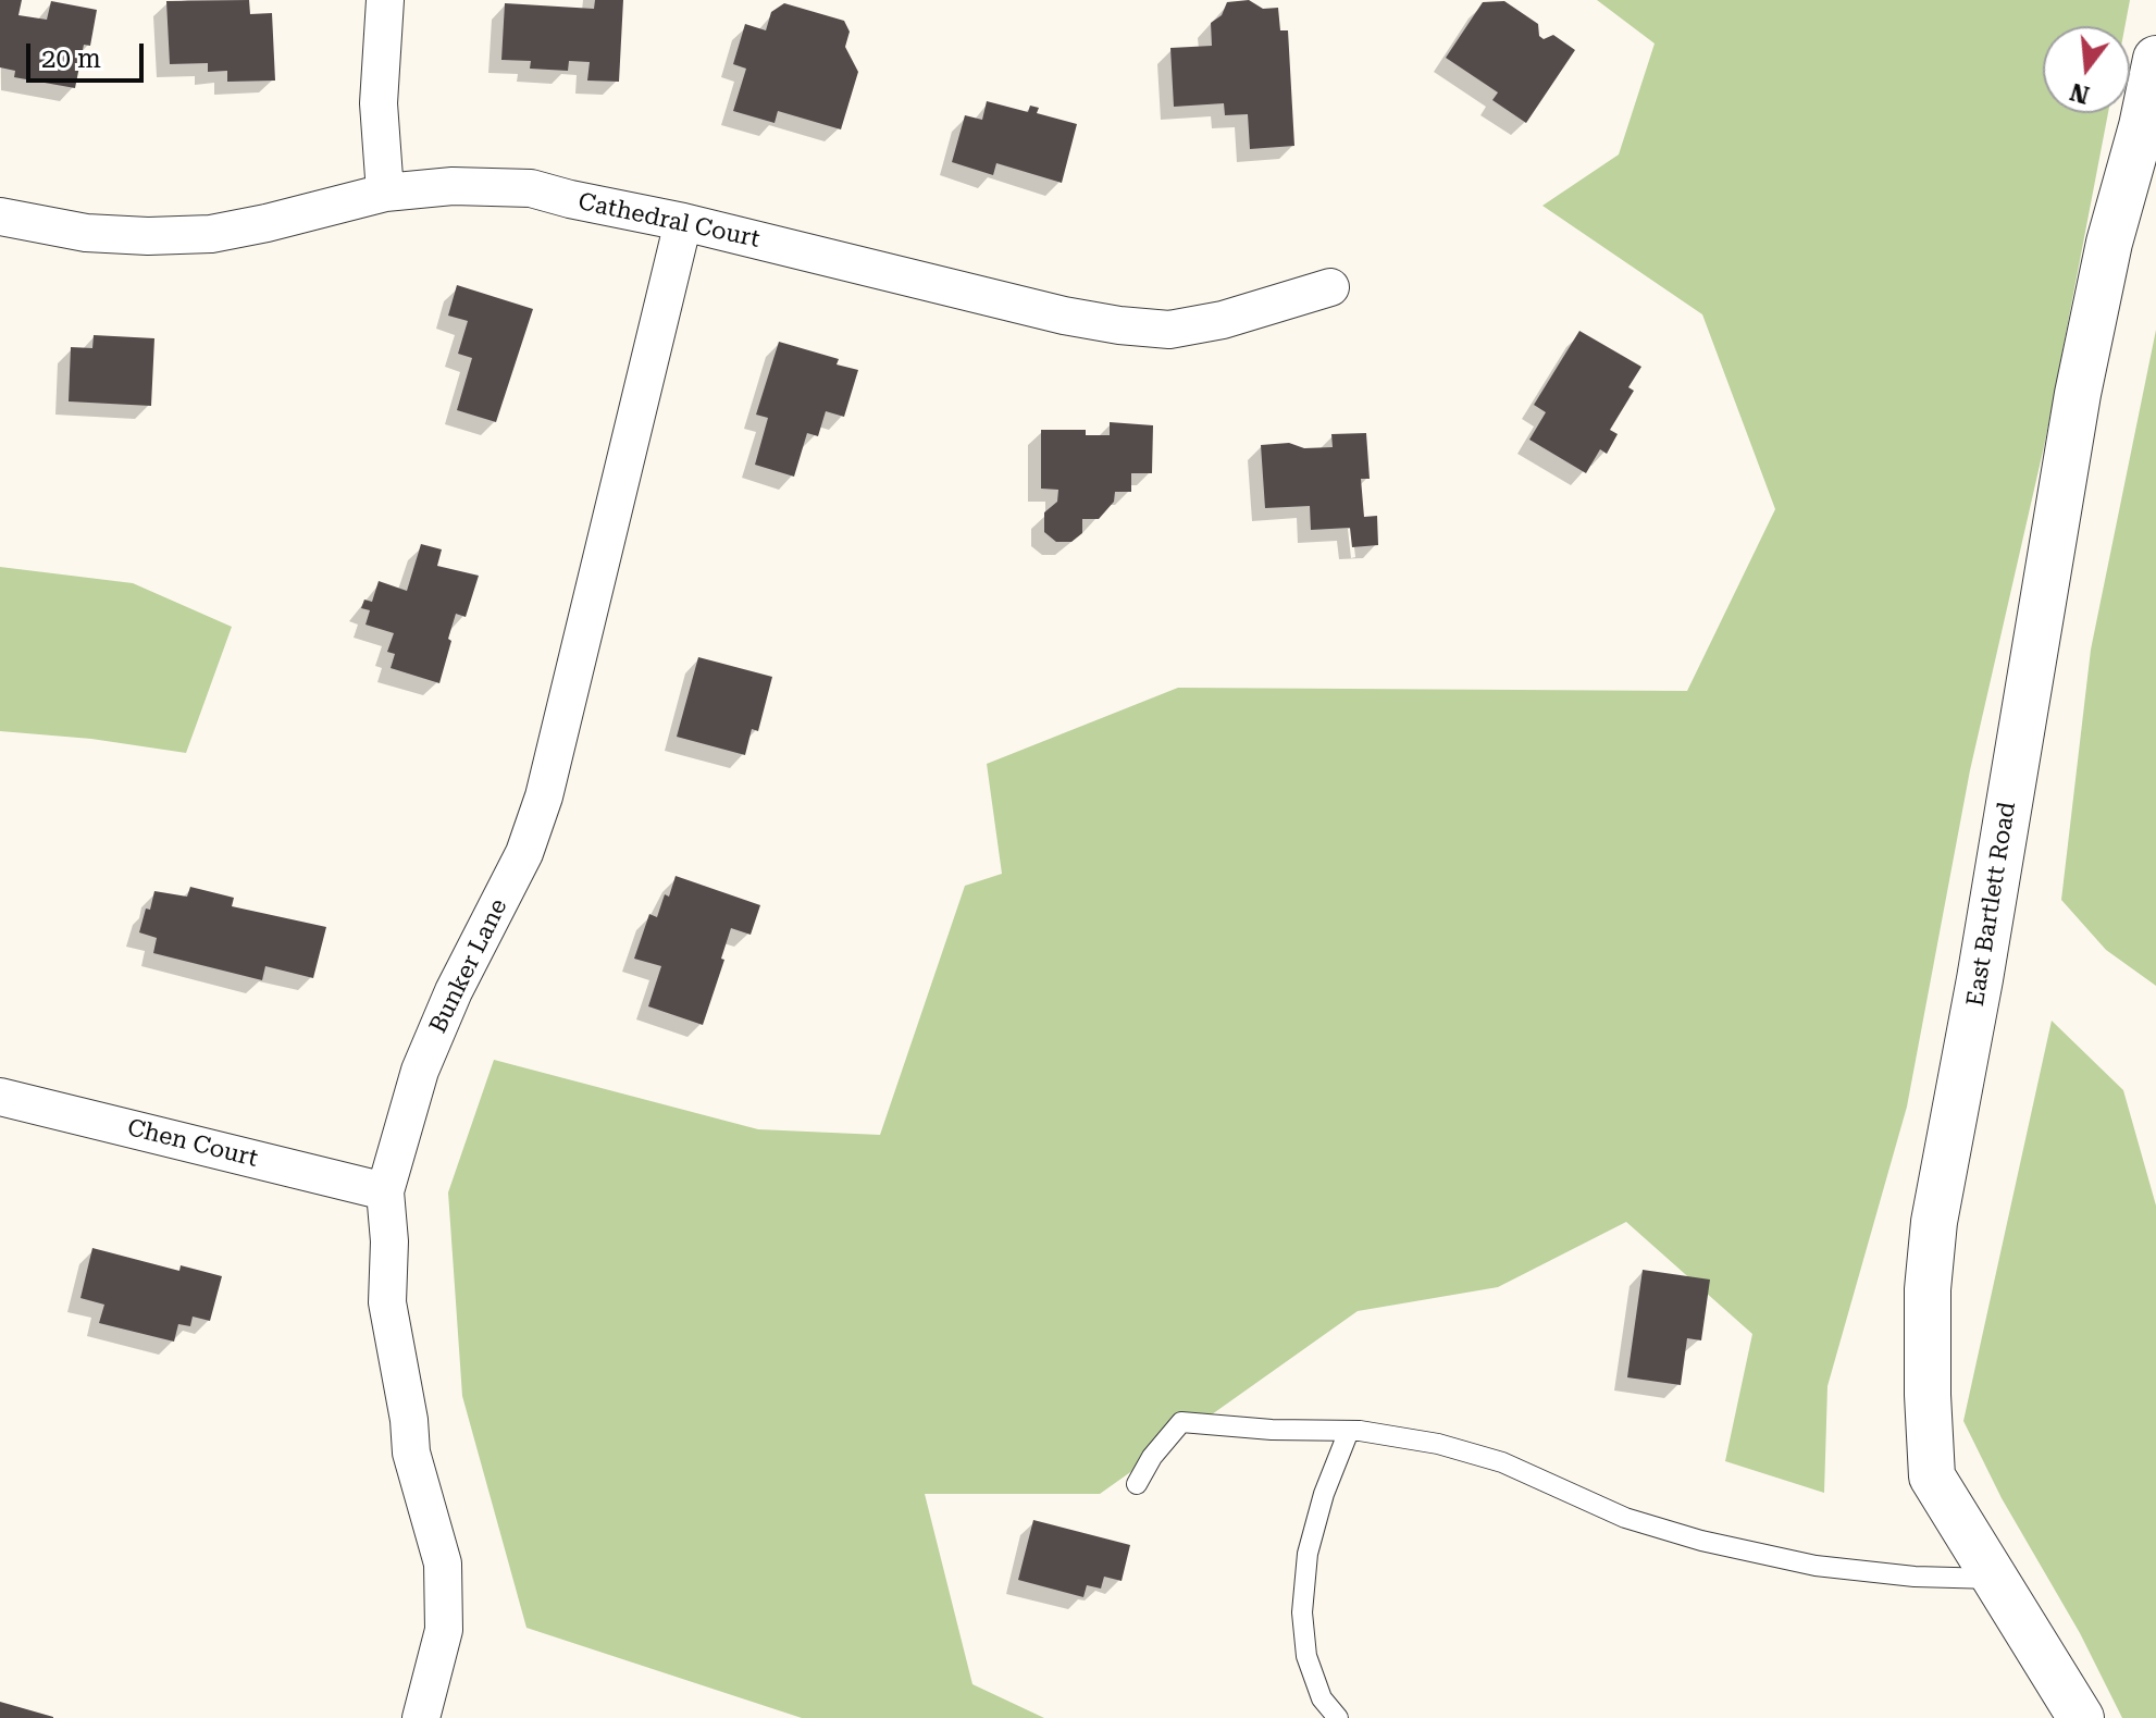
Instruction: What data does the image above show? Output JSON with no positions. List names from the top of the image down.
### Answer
{
  "streets": {
    "street": [
      "Cathedral Court",
      "East Bartlett Road",
      "Bunker Lane",
      "Chen Court"
    ]
  },
  "crossings": [
    ["Cathedral Court", "Bunker Lane"],
    ["Bunker Lane", "Chen Court"]
  ],
  "scale_bar": "20 m",
  "north": "bottom"
}
